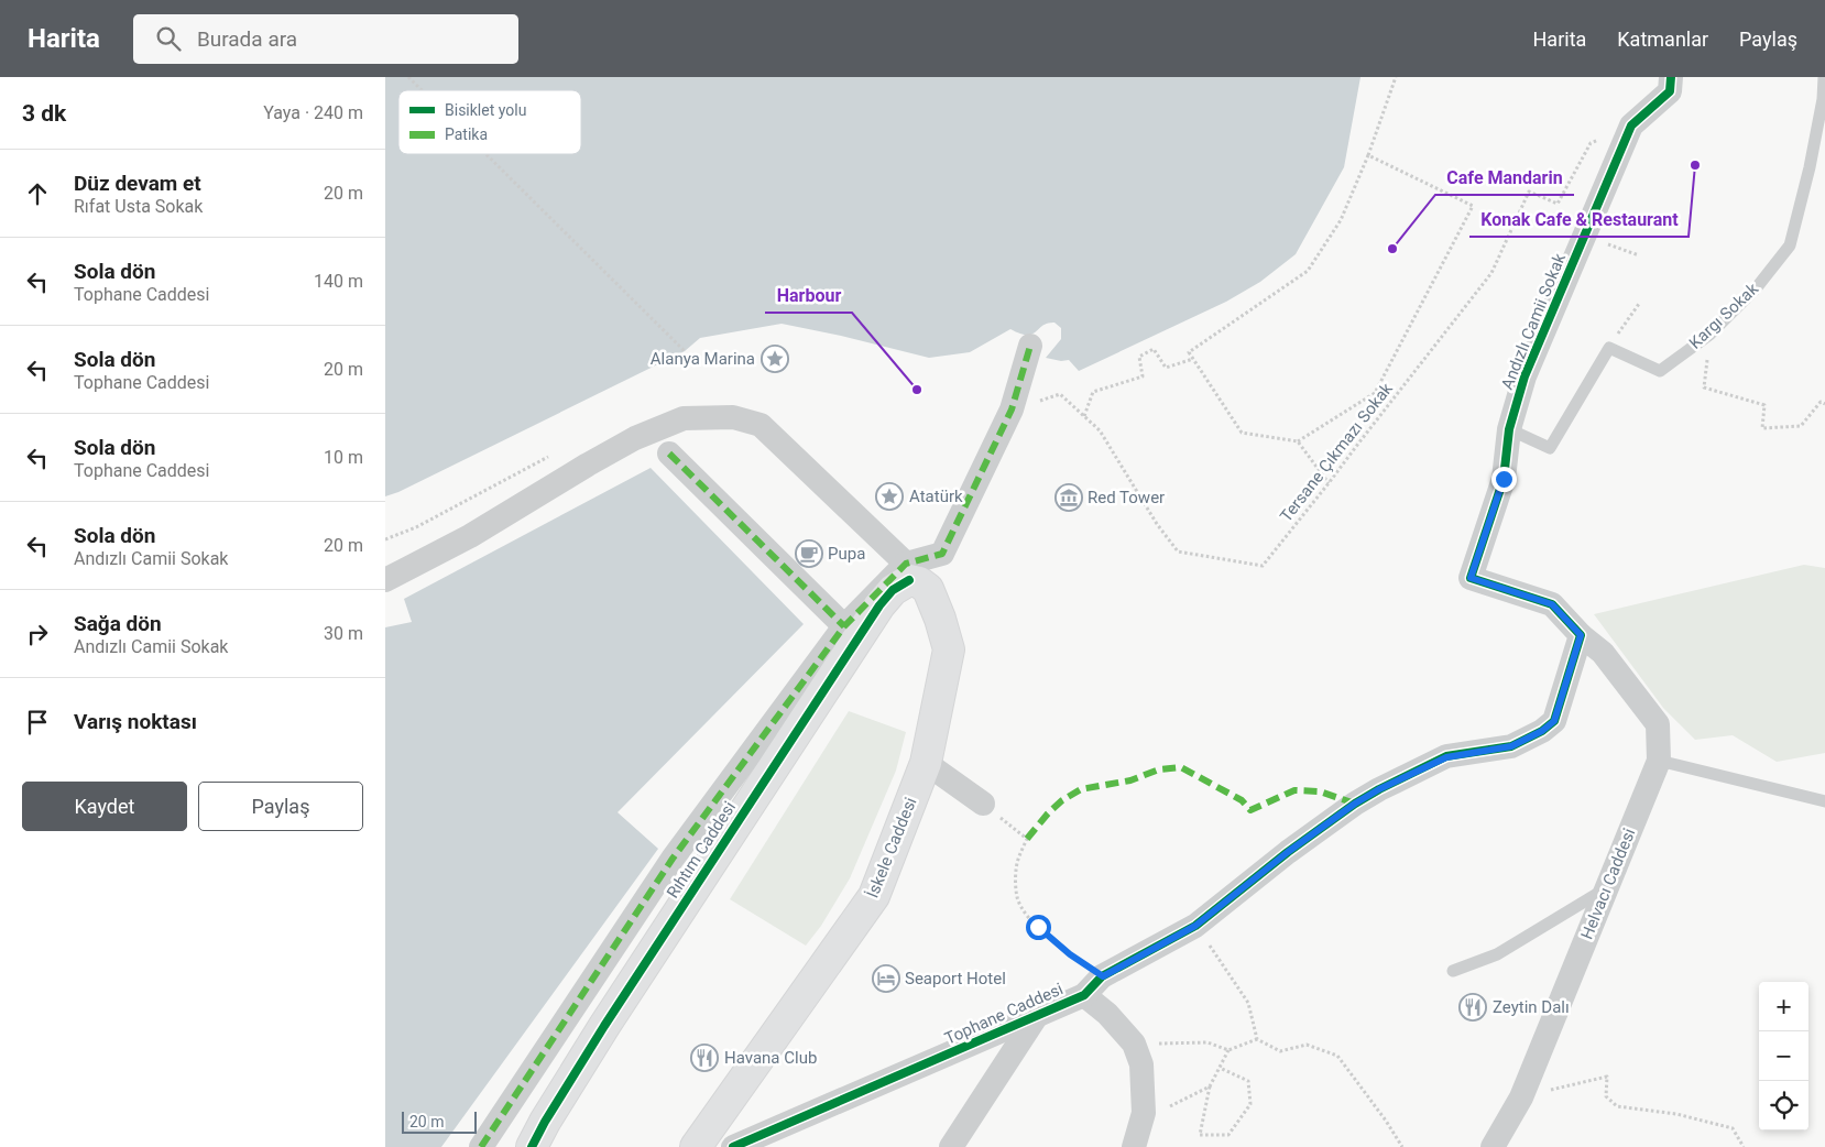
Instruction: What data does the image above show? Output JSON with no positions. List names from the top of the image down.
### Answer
{
  "streets": {
    "street": [
      "Andızlı Camii Sokak",
      "İskele Caddesi",
      "Rıhtım Caddesi",
      "Helvacı Caddesi",
      "Tophane Caddesi"
    ],
    "lane": ["Kargı Sokak"],
    "path": ["Tersane Çıkmazı Sokak"]
  },
  "crossings": [
    ["Andızlı Camii Sokak", "Tersane Çıkmazı Sokak"],
    ["Andızlı Camii Sokak", "Helvacı Caddesi"],
    ["Andızlı Camii Sokak", "Tophane Caddesi"],
    ["İskele Caddesi", "Rıhtım Caddesi"],
    ["Helvacı Caddesi", "Tophane Caddesi"]
  ],
  "places": {
    "other": ["Konak Cafe & Restaurant", "Cafe Mandarin", "Harbour"],
    "place": ["Alanya Marina", "Atatürk"],
    "museum": ["Red Tower"],
    "cafe": ["Pupa"],
    "hotel": ["Seaport Hotel"],
    "restaurant": ["Zeytin Dalı", "Havana Club"]
  },
  "legend": ["Bisiklet yolu", "Patika"],
  "scale_bar": "20 m",
  "page": {
    "header": "Harita",
    "search": "Burada ara",
    "nav": ["Harita", "Katmanlar", "Paylaş"],
    "heading": ["3 dk", "Yaya · 240 m"],
    "list": [
      ["Düz devam et", "Rıfat Usta Sokak", "20 m"],
      ["Sola dön", "Tophane Caddesi", "140 m"],
      ["Sola dön", "Tophane Caddesi", "20 m"],
      ["Sola dön", "Tophane Caddesi", "10 m"],
      ["Sola dön", "Andızlı Camii Sokak", "20 m"],
      ["Sağa dön", "Andızlı Camii Sokak", "30 m"],
      "Varış noktası"
    ],
    "buttons": ["Kaydet", "Paylaş"],
    "map_buttons": ["+", "−"],
    "scale": "20 m"
  }
}
